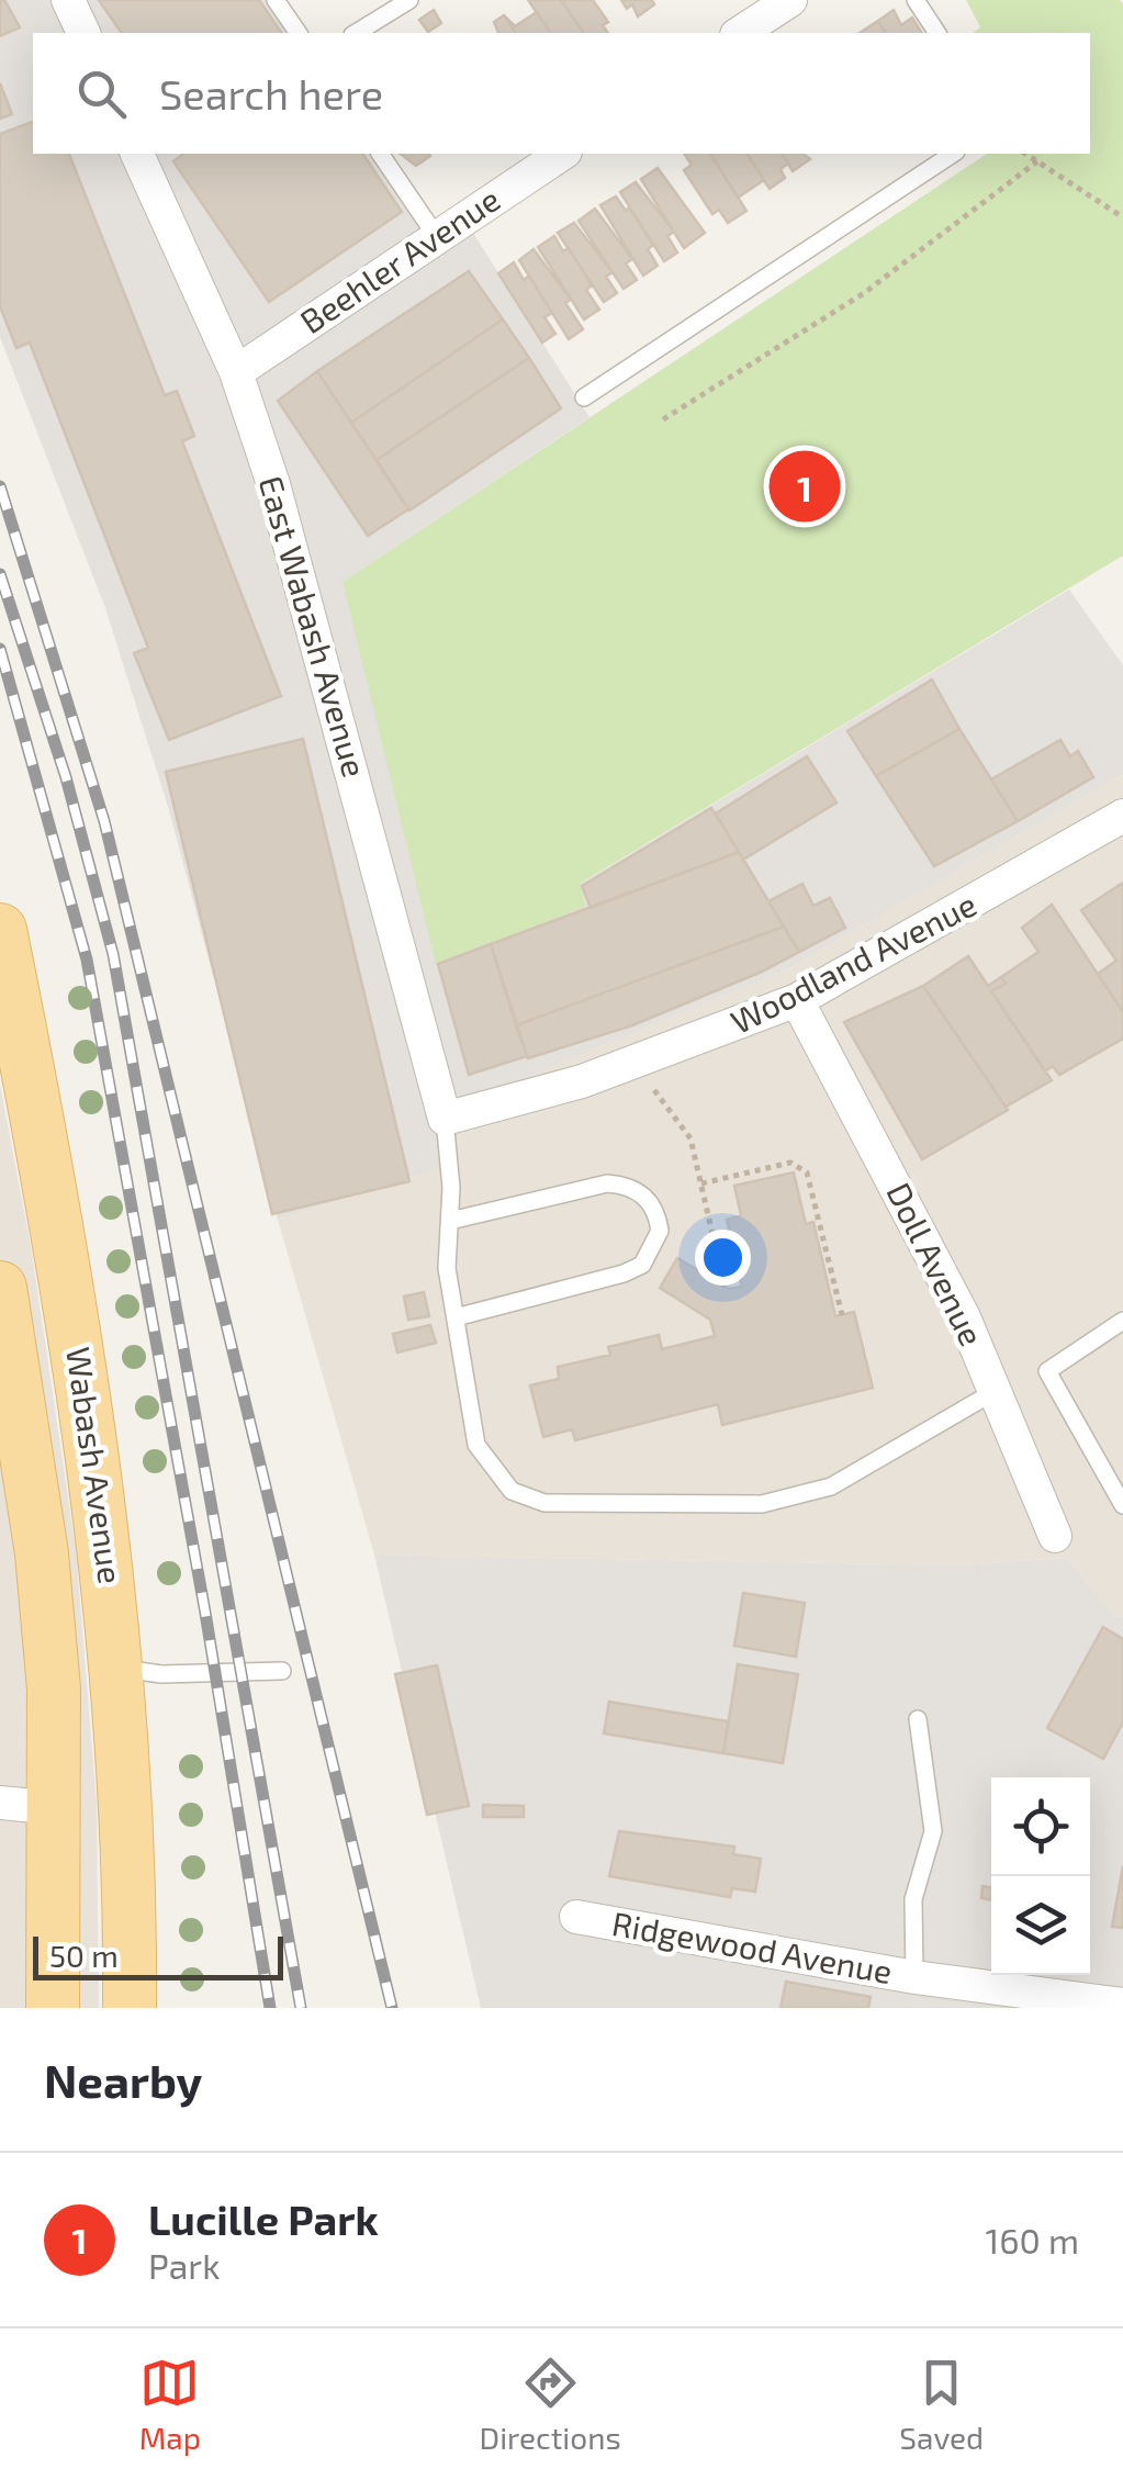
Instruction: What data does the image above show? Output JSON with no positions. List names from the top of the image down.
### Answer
{
  "streets": {
    "main road": ["Wabash Avenue"],
    "street": [
      "Beehler Avenue",
      "East Wabash Avenue",
      "Woodland Avenue",
      "Doll Avenue",
      "Ridgewood Avenue"
    ]
  },
  "crossings": [
    ["Beehler Avenue", "East Wabash Avenue"],
    ["East Wabash Avenue", "Woodland Avenue"],
    ["Woodland Avenue", "Doll Avenue"]
  ],
  "scale_bar": "50 m",
  "page": {
    "search": "Search here",
    "pins": "1",
    "scale": "50 m",
    "heading": "Nearby",
    "list": [
      {
        "mark": "1",
        "name": "Lucille Park",
        "note": "Park",
        "value": "160 m"
      }
    ],
    "nav": ["Map", "Directions", "Saved"]
  }
}
